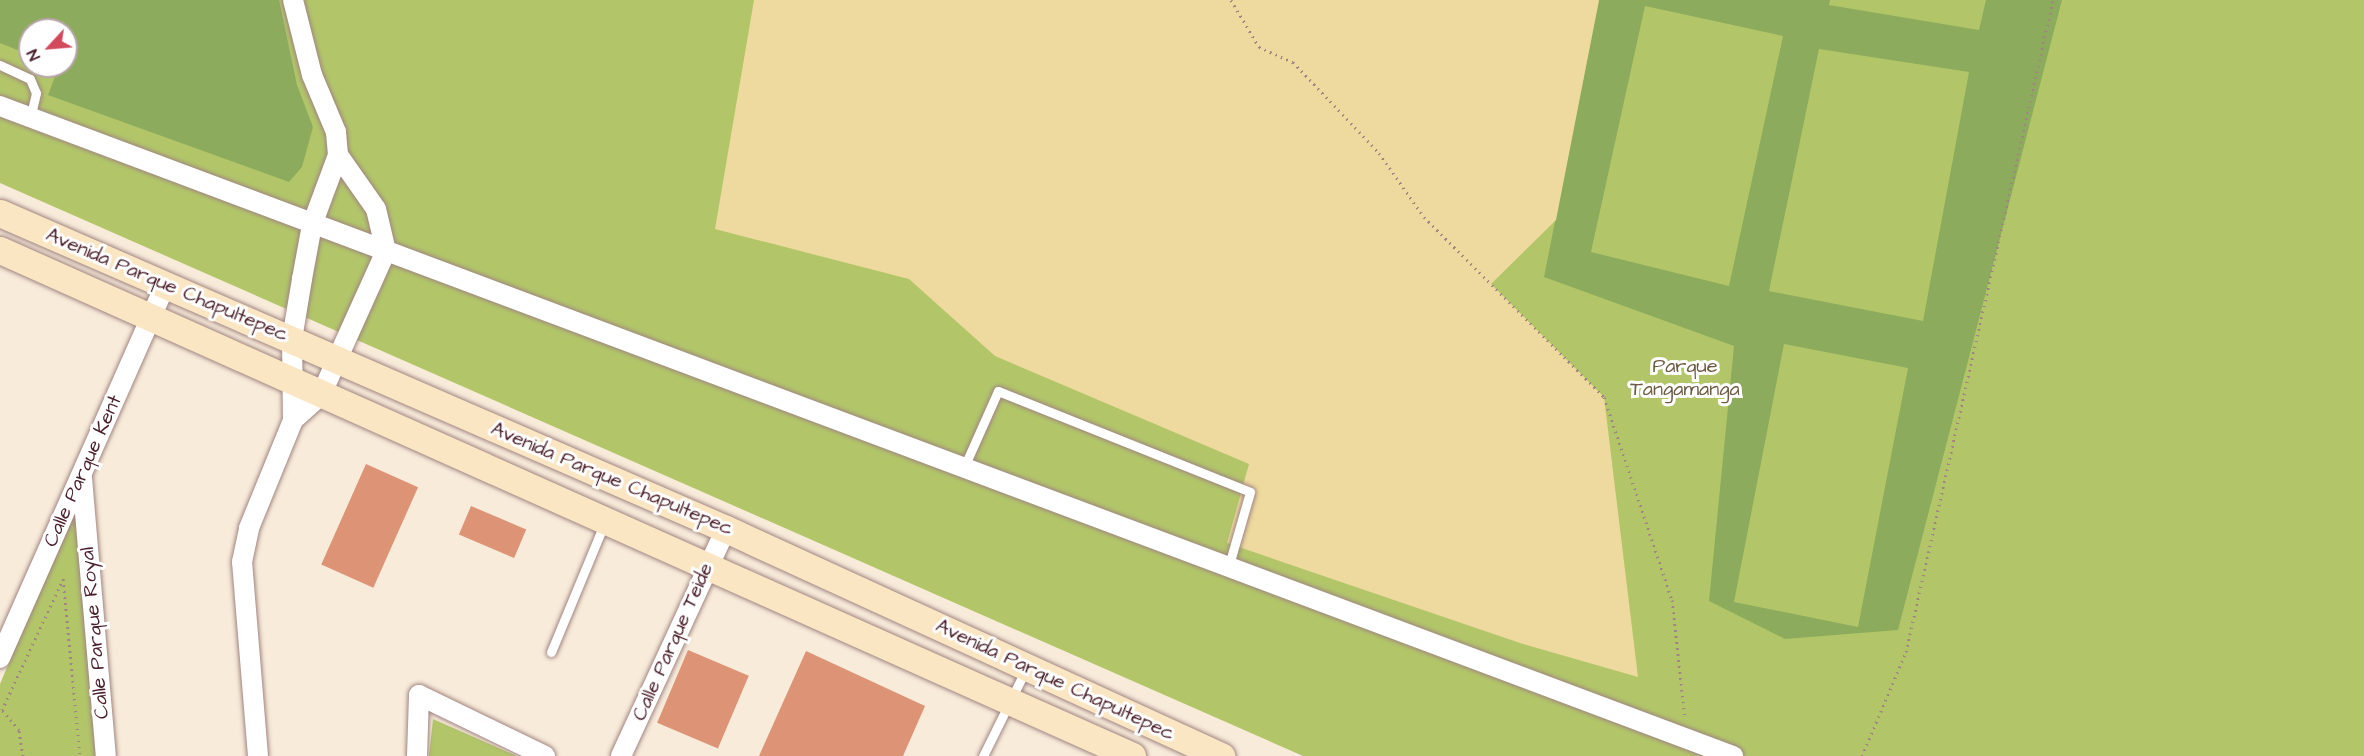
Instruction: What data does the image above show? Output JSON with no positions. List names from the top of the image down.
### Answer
{
  "streets": {
    "main road": ["Avenida Parque Chapultepec"],
    "street": ["Calle Parque Kent", "Calle Parque Royal", "Calle Parque Teide"]
  },
  "crossings": [
    ["Avenida Parque Chapultepec", "Calle Parque Kent"],
    ["Avenida Parque Chapultepec", "Calle Parque Teide"],
    ["Calle Parque Kent", "Calle Parque Royal"]
  ],
  "parks": ["Parque Tangamanga"],
  "north": "bottom left"
}
